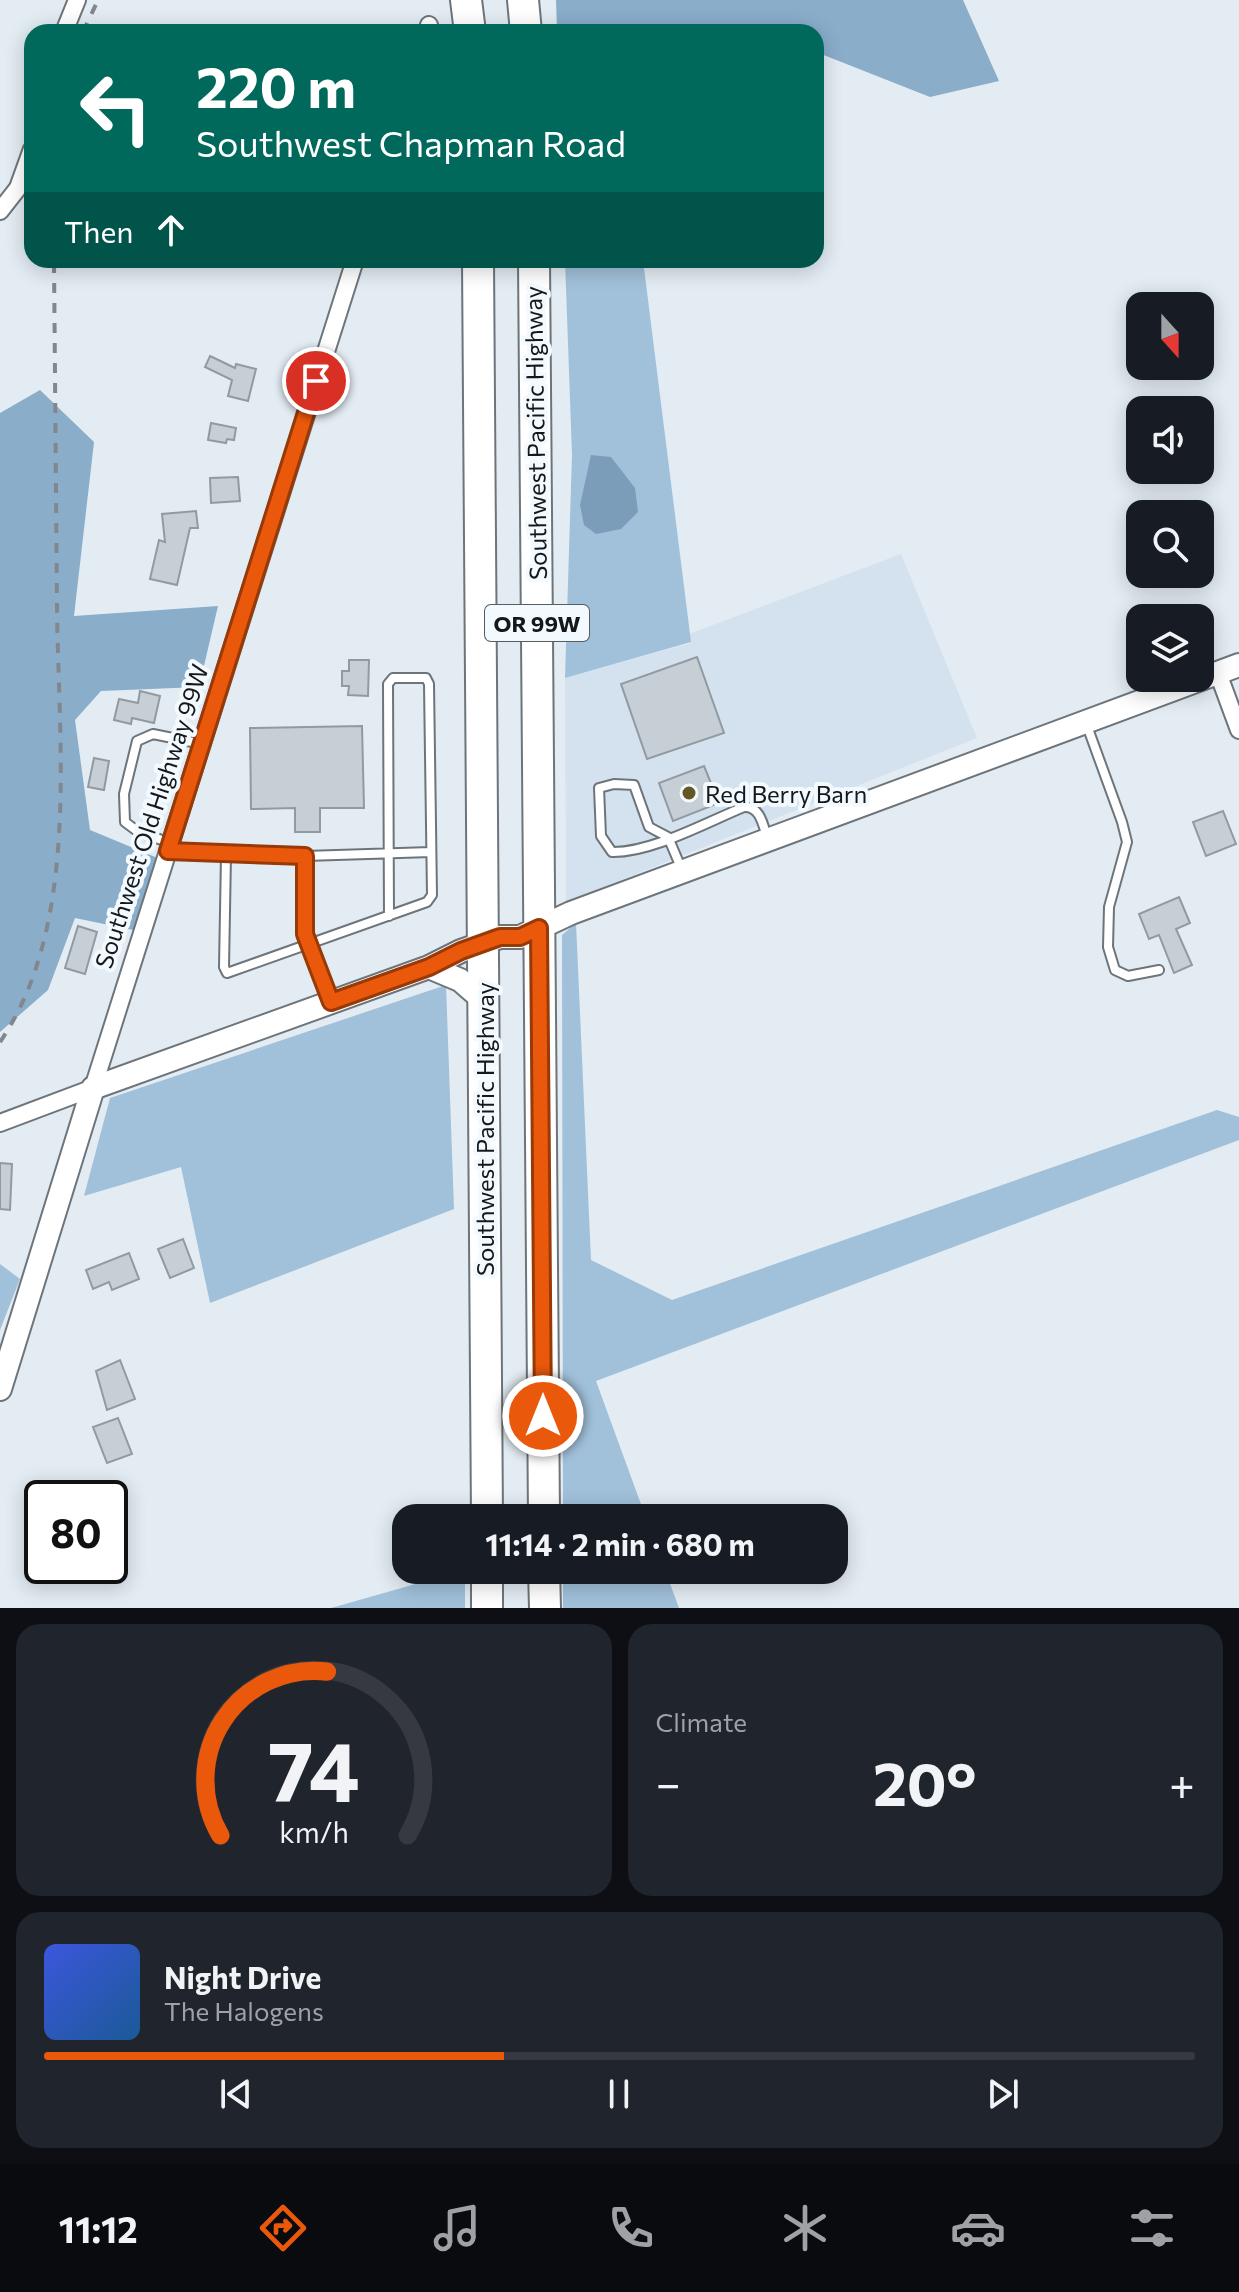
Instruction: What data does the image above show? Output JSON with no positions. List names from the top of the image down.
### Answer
{
  "streets": {
    "highway": ["Southwest Pacific Highway", "OR 99W"],
    "street": ["Southwest Old Highway 99W"]
  },
  "places": ["Red Berry Barn"],
  "north": "bottom",
  "page": {
    "turn": ["220 m", "Southwest Chapman Road"],
    "then": "Then",
    "limit": "80",
    "trip": "11:14 · 2 min · 680 m",
    "tile": "Climate",
    "heat": ["−", "20°", "+"],
    "song": ["Night Drive", "The Halogens"],
    "tabs": "11:12",
    "gauge": ["74", "km/h"]
  }
}
